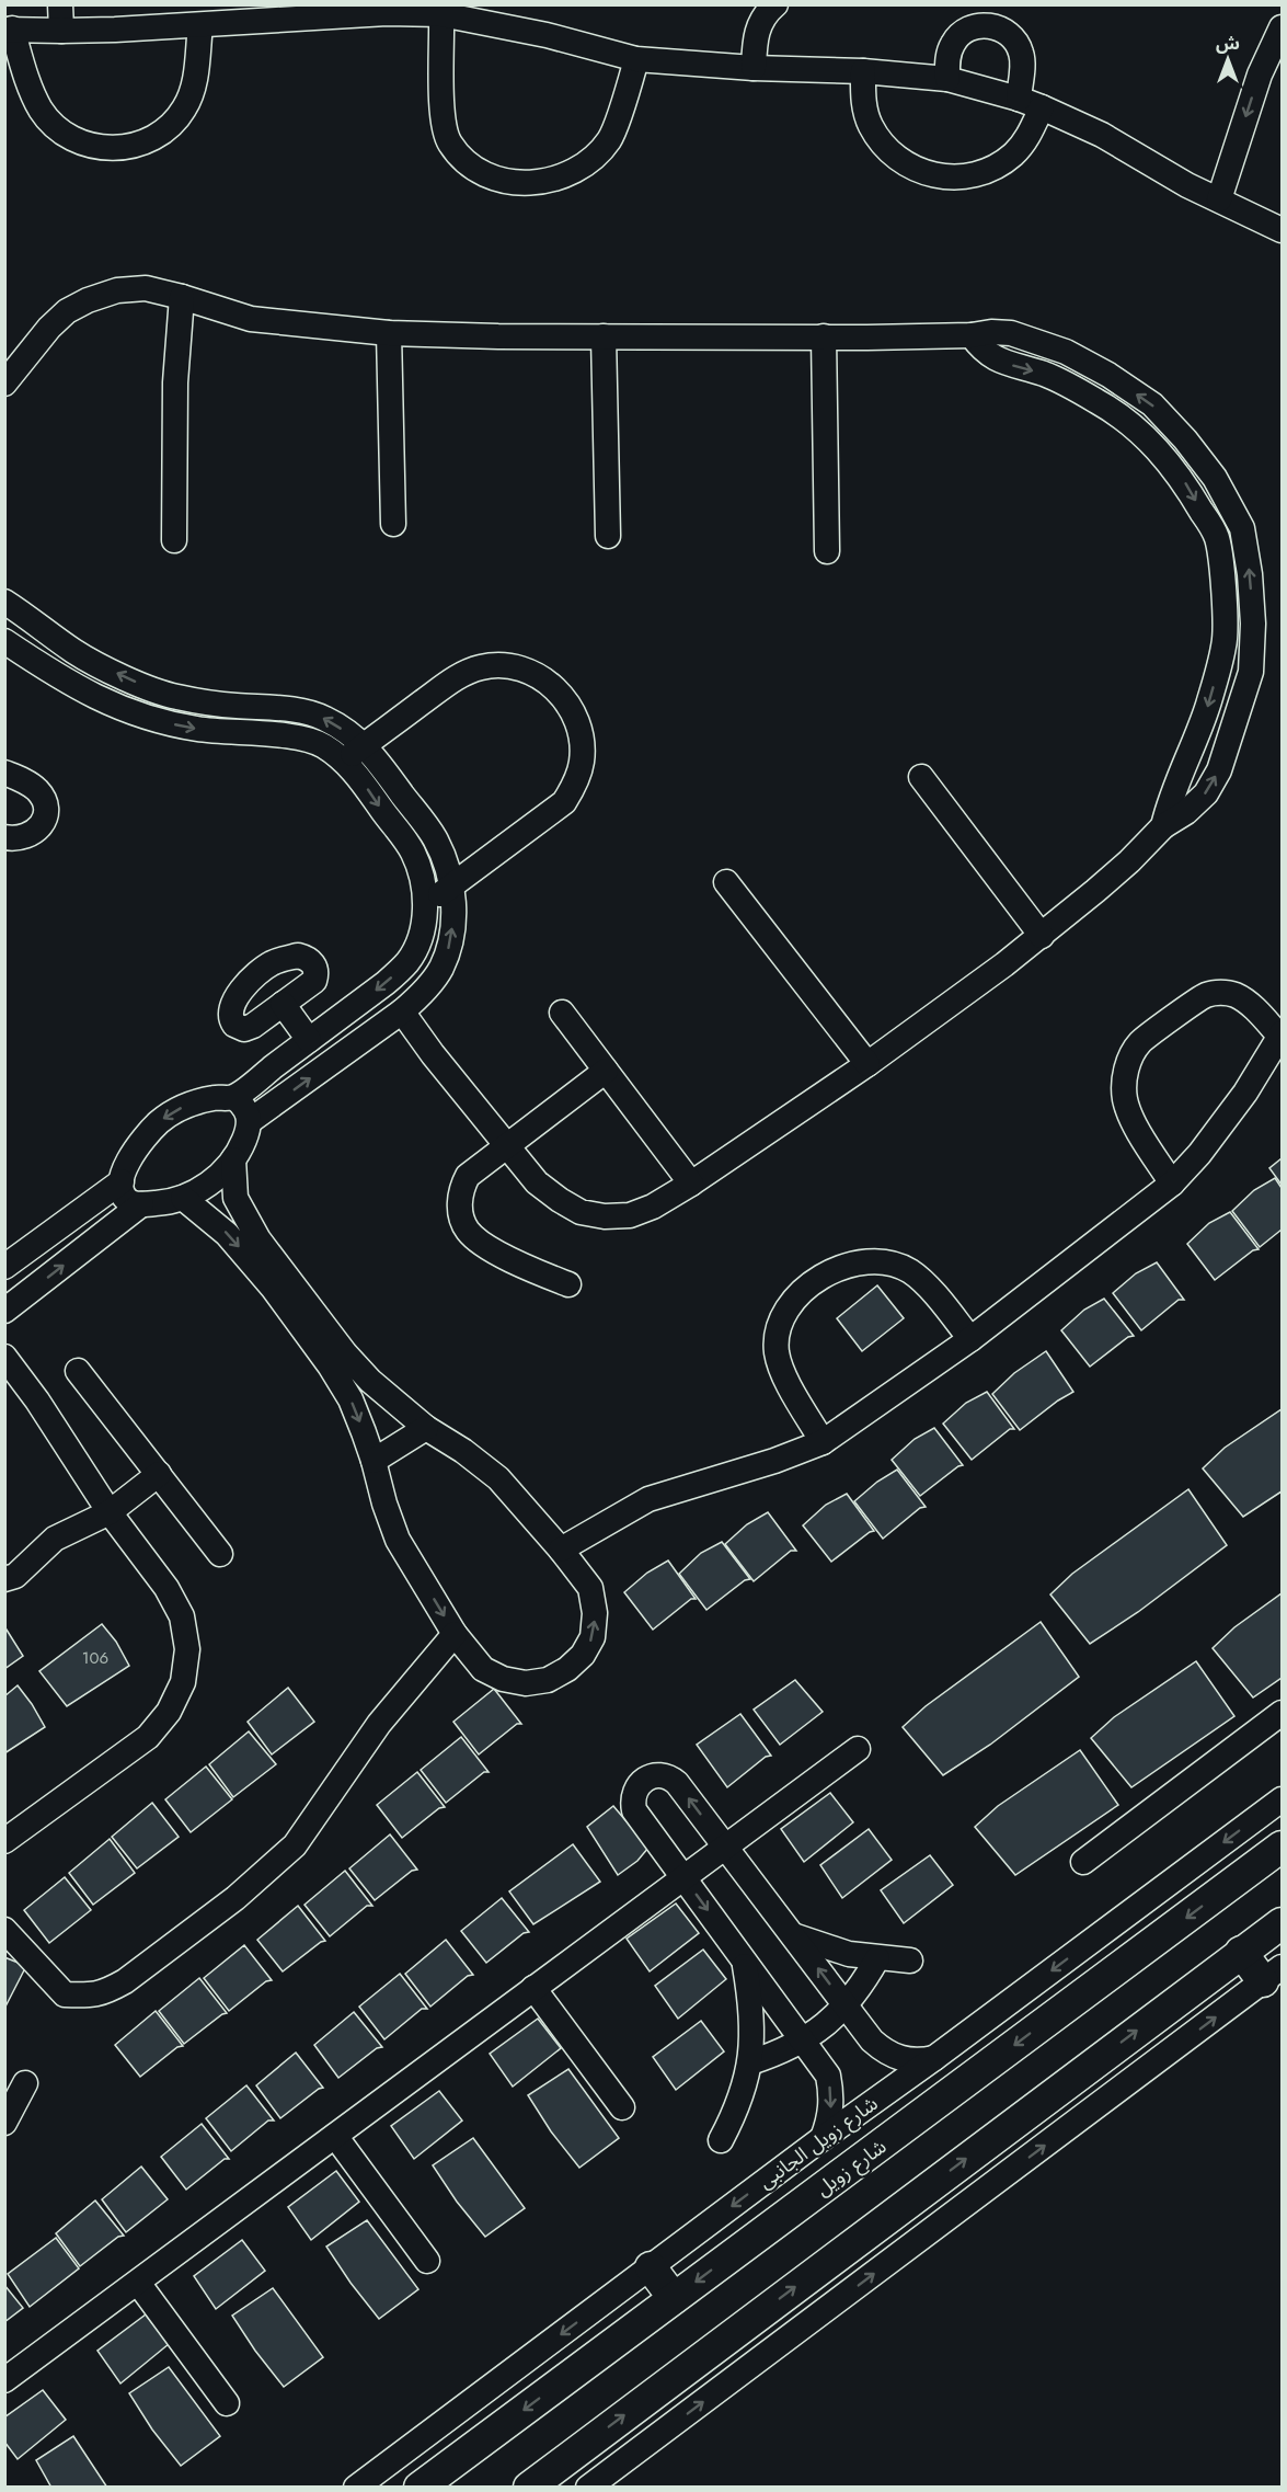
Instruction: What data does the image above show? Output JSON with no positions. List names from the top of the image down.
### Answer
{
  "streets": {
    "main road": ["شارع زويل"],
    "street": ["شارع زويل الجانبى"]
  },
  "house_numbers": ["106"],
  "north": "top"
}
